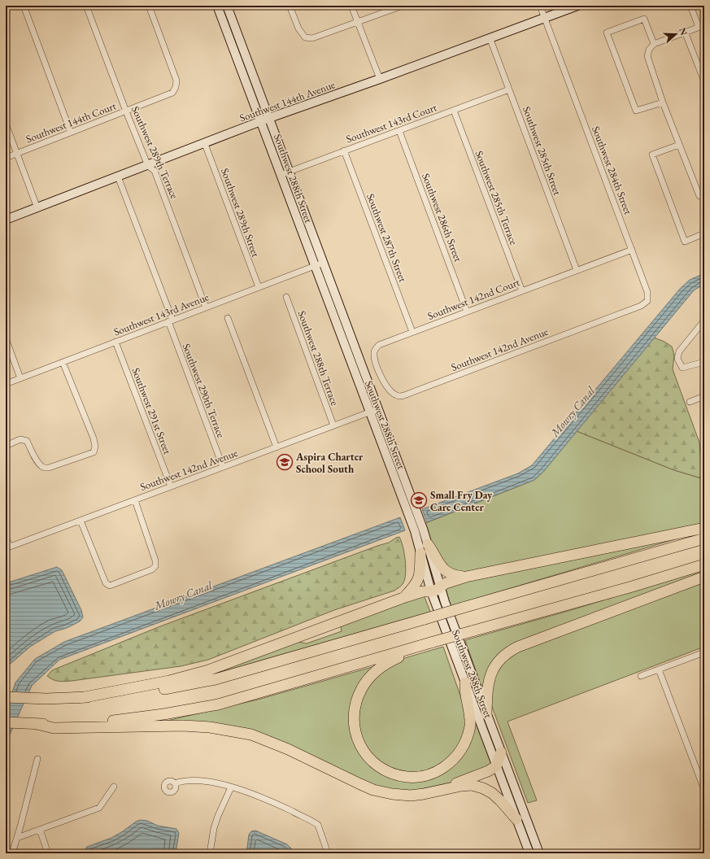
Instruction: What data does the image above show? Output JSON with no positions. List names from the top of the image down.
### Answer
{
  "streets": {
    "main road": ["Southwest 144th Avenue", "Southwest 288th Street"],
    "street": [
      "Southwest 144th Court",
      "Southwest 143rd Court",
      "Southwest 285th Street",
      "Southwest 289th Terrace",
      "Southwest 284th Street",
      "Southwest 285th Terrace",
      "Southwest 289th Street",
      "Southwest 286th Street",
      "Southwest 287th Street",
      "Southwest 142nd Court",
      "Southwest 143rd Avenue",
      "Southwest 142nd Avenue",
      "Southwest 288th Terrace",
      "Southwest 290th Terrace",
      "Southwest 291st Street"
    ]
  },
  "crossings": [
    ["Southwest 144th Avenue", "Southwest 285th Street"],
    ["Southwest 144th Avenue", "Southwest 289th Terrace"],
    ["Southwest 144th Avenue", "Southwest 284th Street"],
    ["Southwest 144th Avenue", "Southwest 288th Street"],
    ["Southwest 144th Avenue", "Southwest 289th Street"],
    ["Southwest 144th Avenue", "Southwest 290th Terrace"],
    ["Southwest 144th Court", "Southwest 289th Terrace"],
    ["Southwest 143rd Court", "Southwest 285th Street"],
    ["Southwest 143rd Court", "Southwest 288th Street"],
    ["Southwest 143rd Court", "Southwest 285th Terrace"],
    ["Southwest 143rd Court", "Southwest 286th Street"],
    ["Southwest 143rd Court", "Southwest 287th Street"],
    ["Southwest 285th Street", "Southwest 142nd Court"],
    ["Southwest 289th Terrace", "Southwest 143rd Avenue"],
    ["Southwest 284th Street", "Southwest 142nd Court"],
    ["Southwest 284th Street", "Southwest 142nd Avenue"],
    ["Southwest 288th Street", "Southwest 143rd Avenue"],
    ["Southwest 288th Street", "Southwest 142nd Avenue"],
    ["Southwest 285th Terrace", "Southwest 142nd Court"],
    ["Southwest 289th Street", "Southwest 143rd Avenue"],
    ["Southwest 286th Street", "Southwest 142nd Court"],
    ["Southwest 287th Street", "Southwest 142nd Court"],
    ["Southwest 142nd Court", "Southwest 142nd Avenue"],
    ["Southwest 143rd Avenue", "Southwest 290th Terrace"],
    ["Southwest 143rd Avenue", "Southwest 291st Street"],
    ["Southwest 142nd Avenue", "Southwest 288th Terrace"],
    ["Southwest 142nd Avenue", "Southwest 290th Terrace"],
    ["Southwest 142nd Avenue", "Southwest 291st Street"]
  ],
  "water": ["Mowry Canal"],
  "places": {
    "school or university": ["Aspira Charter School South", "Small Fry Day Care Center"]
  },
  "north": "right"
}
